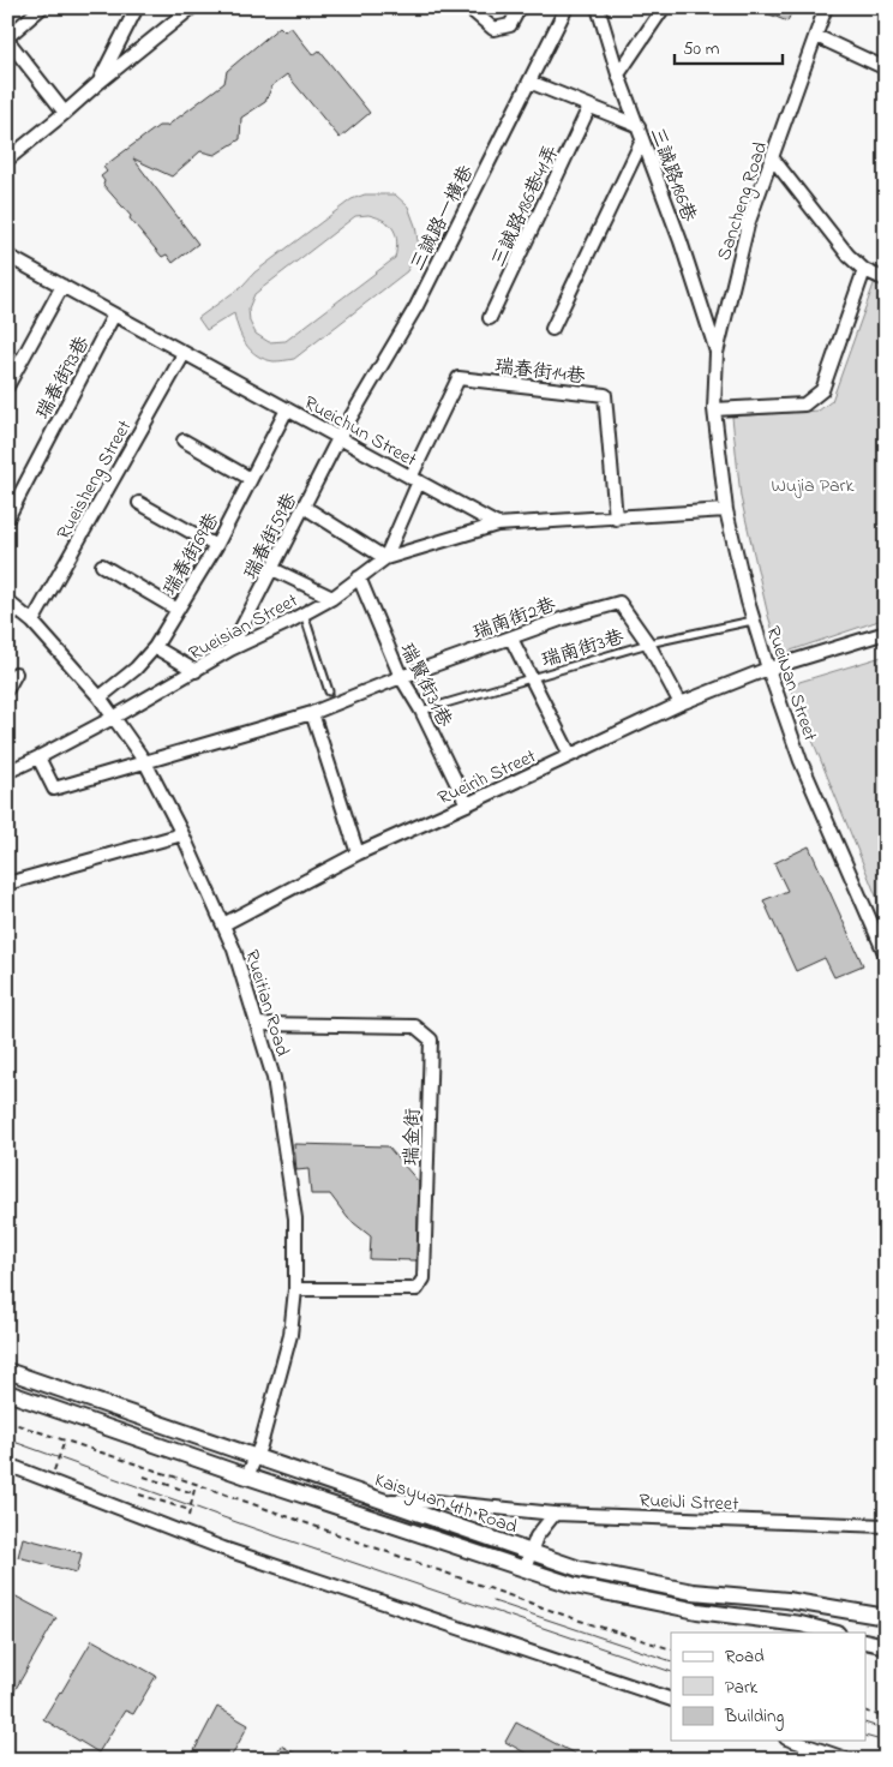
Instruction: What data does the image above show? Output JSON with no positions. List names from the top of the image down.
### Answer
{
  "streets": {
    "street": [
      "三誠路186巷",
      "Sancheng Road",
      "三誠路186巷41弄",
      "三誠路一橫巷",
      "瑞春街14巷",
      "瑞春街93巷",
      "Rueichun Street",
      "Rueisheng Street",
      "瑞春街59巷",
      "瑞春街69巷",
      "瑞南街2巷",
      "Rueisian Street",
      "RueiNan Street",
      "瑞賢街31巷",
      "Rueirih Street",
      "Rueitian Road",
      "瑞金街",
      "RueiJi Street",
      "Kaisyuan 4th Road"
    ],
    "lane": ["瑞南街3巷"]
  },
  "crossings": [
    ["三誠路186巷", "Sancheng Road"],
    ["Sancheng Road", "RueiNan Street"],
    ["三誠路一橫巷", "Rueichun Street"],
    ["三誠路一橫巷", "瑞春街59巷"],
    ["瑞春街14巷", "Rueichun Street"],
    ["瑞春街93巷", "Rueichun Street"],
    ["Rueichun Street", "Rueisheng Street"],
    ["Rueichun Street", "瑞春街59巷"],
    ["Rueichun Street", "瑞春街69巷"],
    ["Rueichun Street", "Rueisian Street"],
    ["Rueisheng Street", "Rueitian Road"],
    ["瑞春街59巷", "Rueisian Street"],
    ["瑞春街69巷", "Rueitian Road"],
    ["瑞南街2巷", "Rueisian Street"],
    ["瑞南街2巷", "瑞南街3巷"],
    ["瑞南街2巷", "瑞賢街31巷"],
    ["瑞南街2巷", "Rueirih Street"],
    ["瑞南街2巷", "Rueitian Road"],
    ["Rueisian Street", "瑞賢街31巷"],
    ["Rueisian Street", "Rueitian Road"],
    ["瑞南街3巷", "RueiNan Street"],
    ["瑞南街3巷", "瑞賢街31巷"],
    ["RueiNan Street", "Rueirih Street"],
    ["瑞賢街31巷", "Rueirih Street"],
    ["Rueirih Street", "Rueitian Road"],
    ["Rueitian Road", "瑞金街"],
    ["Rueitian Road", "Kaisyuan 4th Road"]
  ],
  "parks": ["Wujia Park"],
  "legend": ["Road", "Park", "Building"],
  "scale_bar": "50 m"
}
